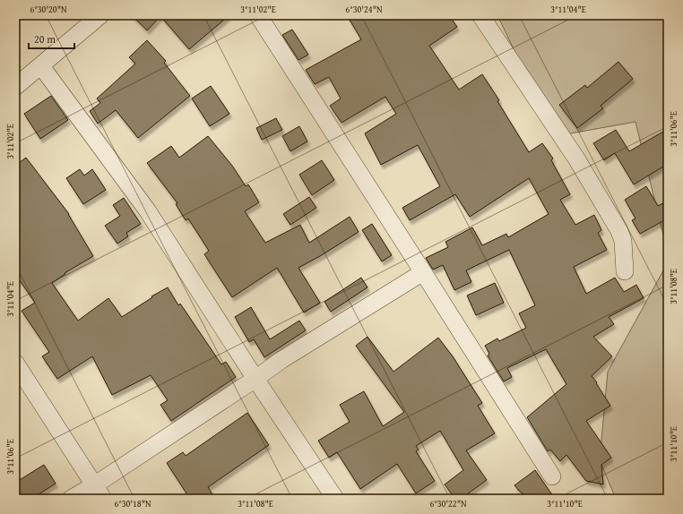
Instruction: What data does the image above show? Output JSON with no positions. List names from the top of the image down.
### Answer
{
  "scale_bar": "20 m",
  "coordinates": [
    "6°30'20\"N",
    "3°11'02\"E",
    "6°30'24\"N",
    "3°11'04\"E",
    "3°11'06\"E",
    "3°11'08\"E",
    "3°11'10\"E",
    "6°30'18\"N",
    "6°30'22\"N"
  ]
}
